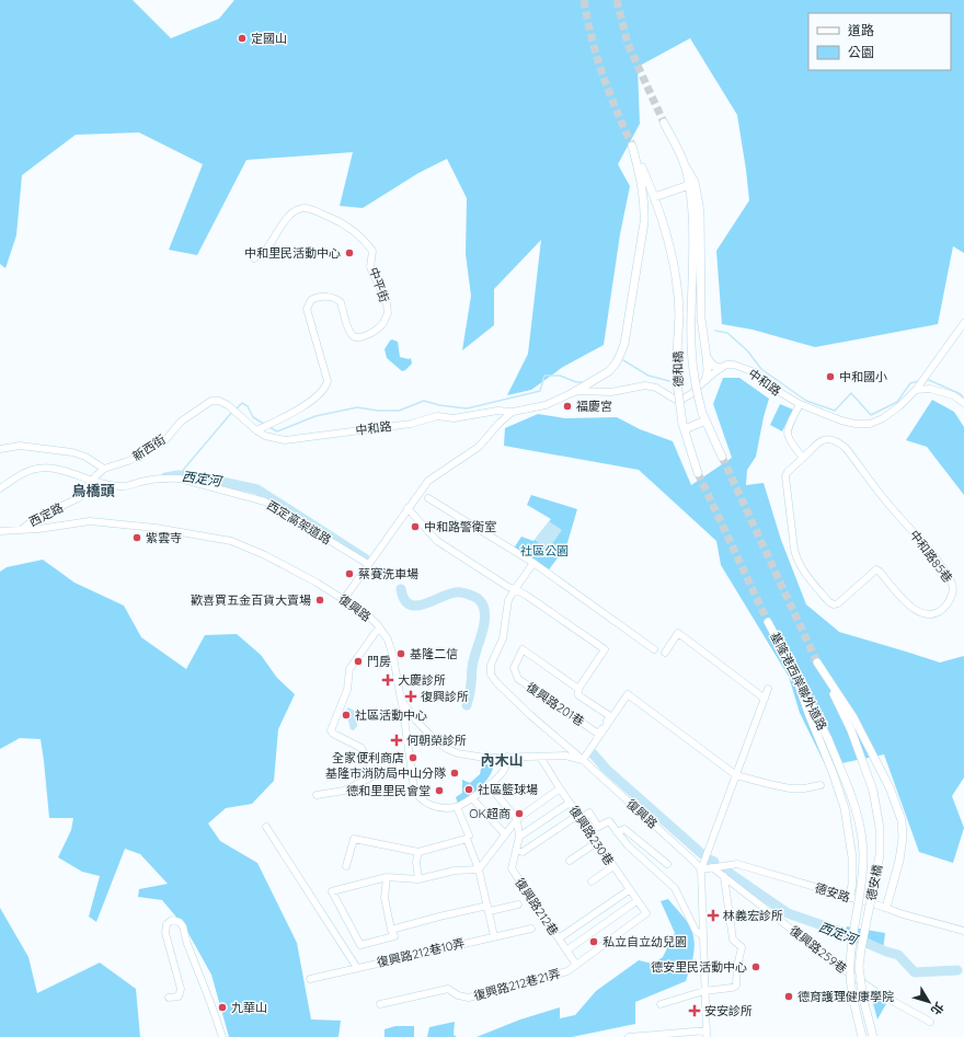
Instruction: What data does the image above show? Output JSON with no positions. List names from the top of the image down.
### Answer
{
  "streets": {
    "main road": ["德和橋", "基隆港西岸聯外道路", "德安橋"],
    "street": [
      "中平街",
      "中和路",
      "新西街",
      "西定路",
      "西定高架道路",
      "中和路85巷",
      "復興路",
      "復興路201巷",
      "復興路230巷",
      "德安路",
      "復興路212巷",
      "復興路259巷",
      "復興路212巷10弄",
      "復興路212巷21弄"
    ]
  },
  "crossings": [
    ["中平街", "中和路"],
    ["中和路", "新西街"],
    ["中和路", "西定高架道路"],
    ["中和路", "復興路"],
    ["新西街", "西定路"],
    ["新西街", "西定高架道路"],
    ["西定路", "西定高架道路"],
    ["西定路", "復興路"],
    ["復興路", "復興路201巷"],
    ["復興路", "復興路230巷"],
    ["復興路", "德安路"],
    ["基隆港西岸聯外道路", "德安橋"],
    ["基隆港西岸聯外道路", "德安路"],
    ["復興路230巷", "復興路212巷21弄"],
    ["德安路", "復興路259巷"],
    ["復興路212巷", "復興路212巷21弄"]
  ],
  "districts": ["烏橋頭", "內木山"],
  "water": ["西定河"],
  "parks": ["社區公園"],
  "places": {
    "other": [
      "定國山",
      "中和里民活動中心",
      "中和國小",
      "福慶宮",
      "中和路警衛室",
      "紫雲寺",
      "蔡賽洗車場",
      "歡喜買五金百貨大賣場",
      "基隆二信",
      "門房",
      "社區活動中心",
      "全家便利商店",
      "基隆市消防局中山分隊",
      "社區籃球場",
      "德和里里民會堂",
      "OK超商",
      "私立自立幼兒園",
      "德安里民活動中心",
      "德育護理健康學院",
      "九華山"
    ],
    "health": [
      "大慶診所",
      "復興診所",
      "何朝榮診所",
      "林義宏診所",
      "安安診所"
    ]
  },
  "legend": ["道路", "公園"],
  "north": "bottom right"
}
